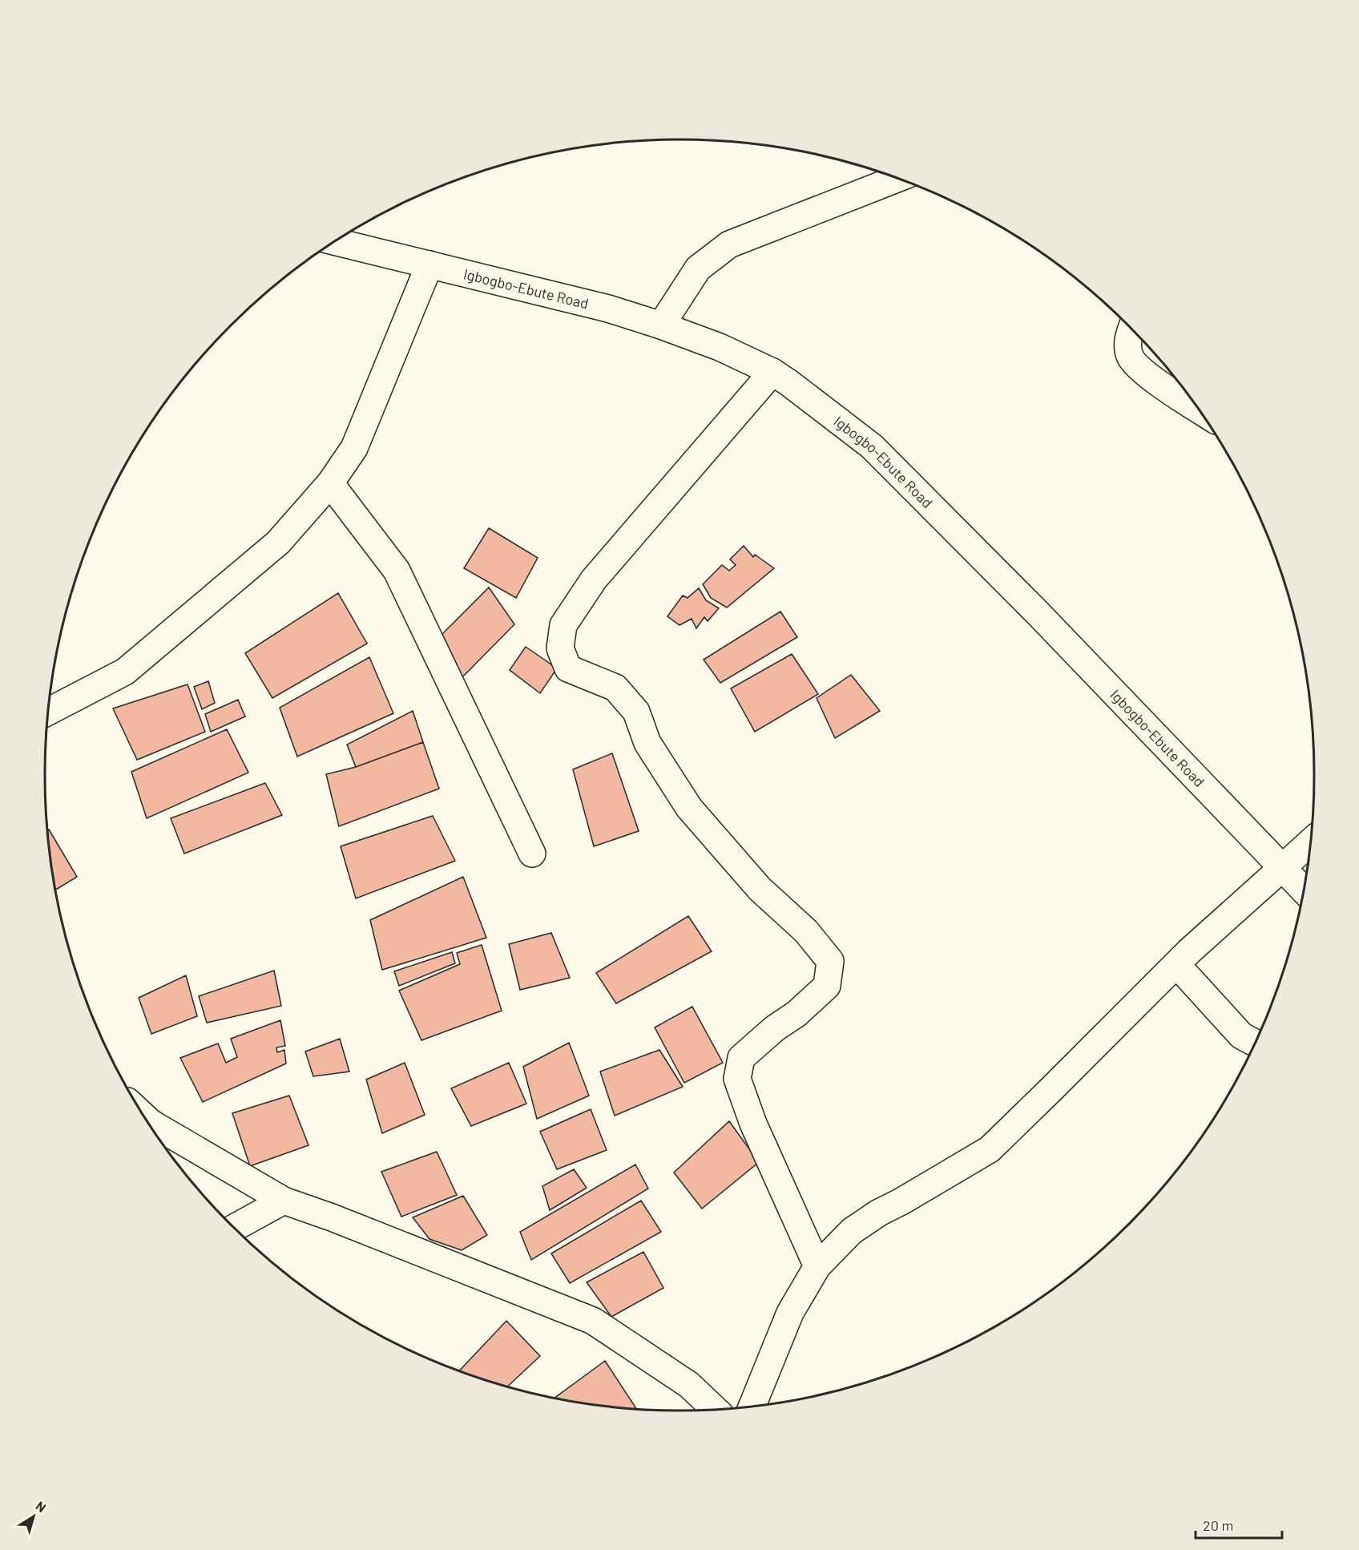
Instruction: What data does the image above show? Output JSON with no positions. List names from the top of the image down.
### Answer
{
  "streets": {
    "street": ["Igbogbo-Ebute Road"]
  },
  "scale_bar": "20 m",
  "north": "top right"
}
